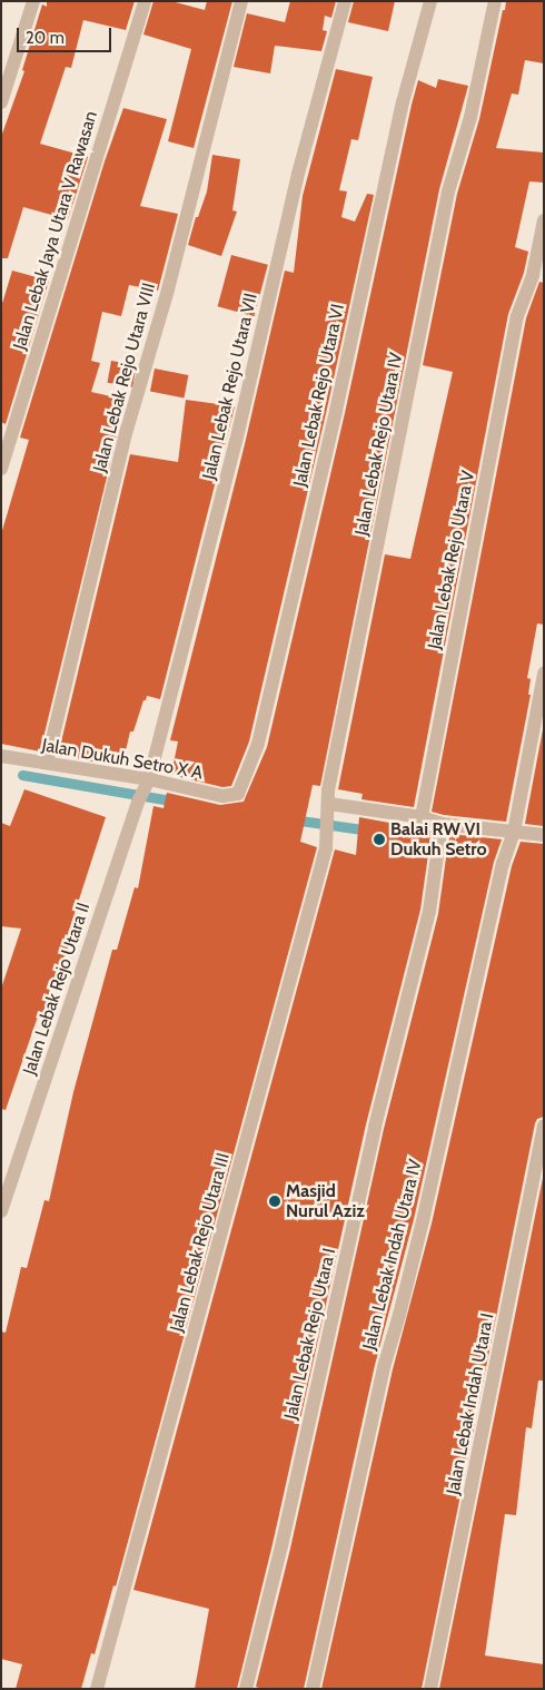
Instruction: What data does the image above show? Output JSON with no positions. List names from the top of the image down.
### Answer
{
  "streets": {
    "street": [
      "Jalan Lebak Jaya Utara V Rawasan",
      "Jalan Lebak Rejo Utara VIII",
      "Jalan Lebak Rejo Utara VII",
      "Jalan Lebak Rejo Utara VI",
      "Jalan Lebak Rejo Utara IV",
      "Jalan Lebak Rejo Utara V",
      "Jalan Dukuh Setro X A",
      "Jalan Lebak Rejo Utara II",
      "Jalan Lebak Rejo Utara III",
      "Jalan Lebak Indah Utara IV",
      "Jalan Lebak Rejo Utara I",
      "Jalan Lebak Indah Utara I"
    ]
  },
  "crossings": [
    ["Jalan Lebak Rejo Utara VIII", "Jalan Dukuh Setro X A"],
    ["Jalan Lebak Rejo Utara VII", "Jalan Dukuh Setro X A"],
    ["Jalan Lebak Rejo Utara VII", "Jalan Lebak Rejo Utara II"],
    ["Jalan Lebak Rejo Utara VI", "Jalan Dukuh Setro X A"],
    ["Jalan Lebak Rejo Utara IV", "Jalan Lebak Rejo Utara III"],
    ["Jalan Dukuh Setro X A", "Jalan Lebak Rejo Utara II"]
  ],
  "places": ["Balai RW VI Dukuh Setro", "Masjid Nurul Aziz"],
  "scale_bar": "20 m"
}
